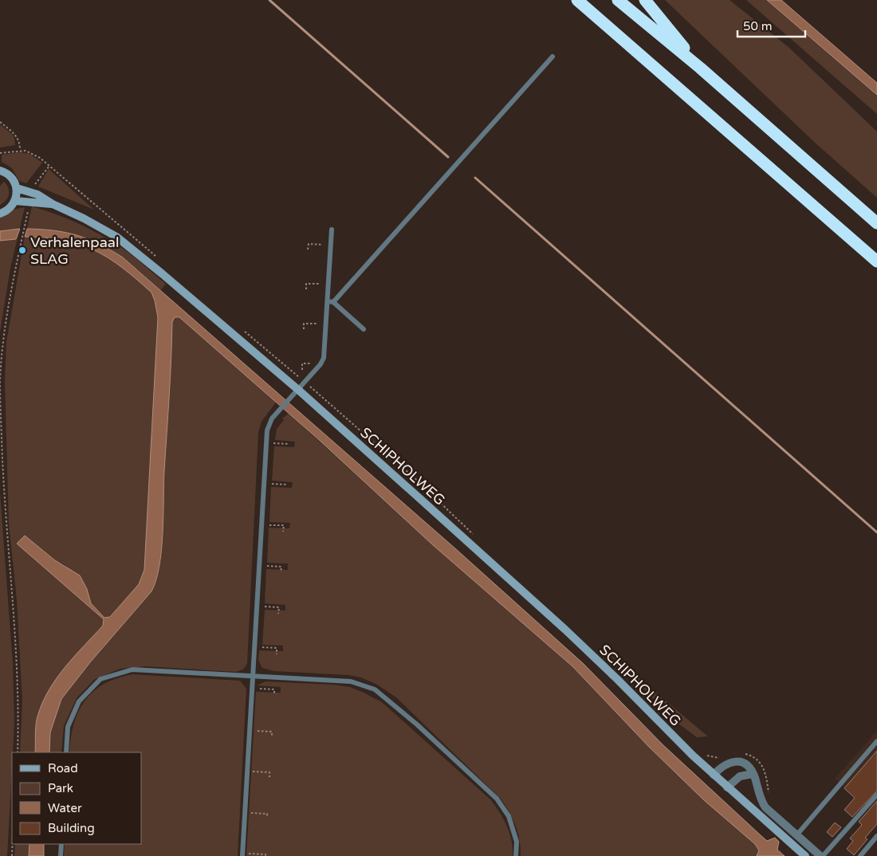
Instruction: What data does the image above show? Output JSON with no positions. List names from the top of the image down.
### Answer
{
  "streets": {
    "main road": ["SCHIPHOLWEG"]
  },
  "places": ["Verhalenpaal SLAG"],
  "legend": [
    "Road",
    "Park",
    "Water",
    "Building"
  ],
  "scale_bar": "50 m"
}
